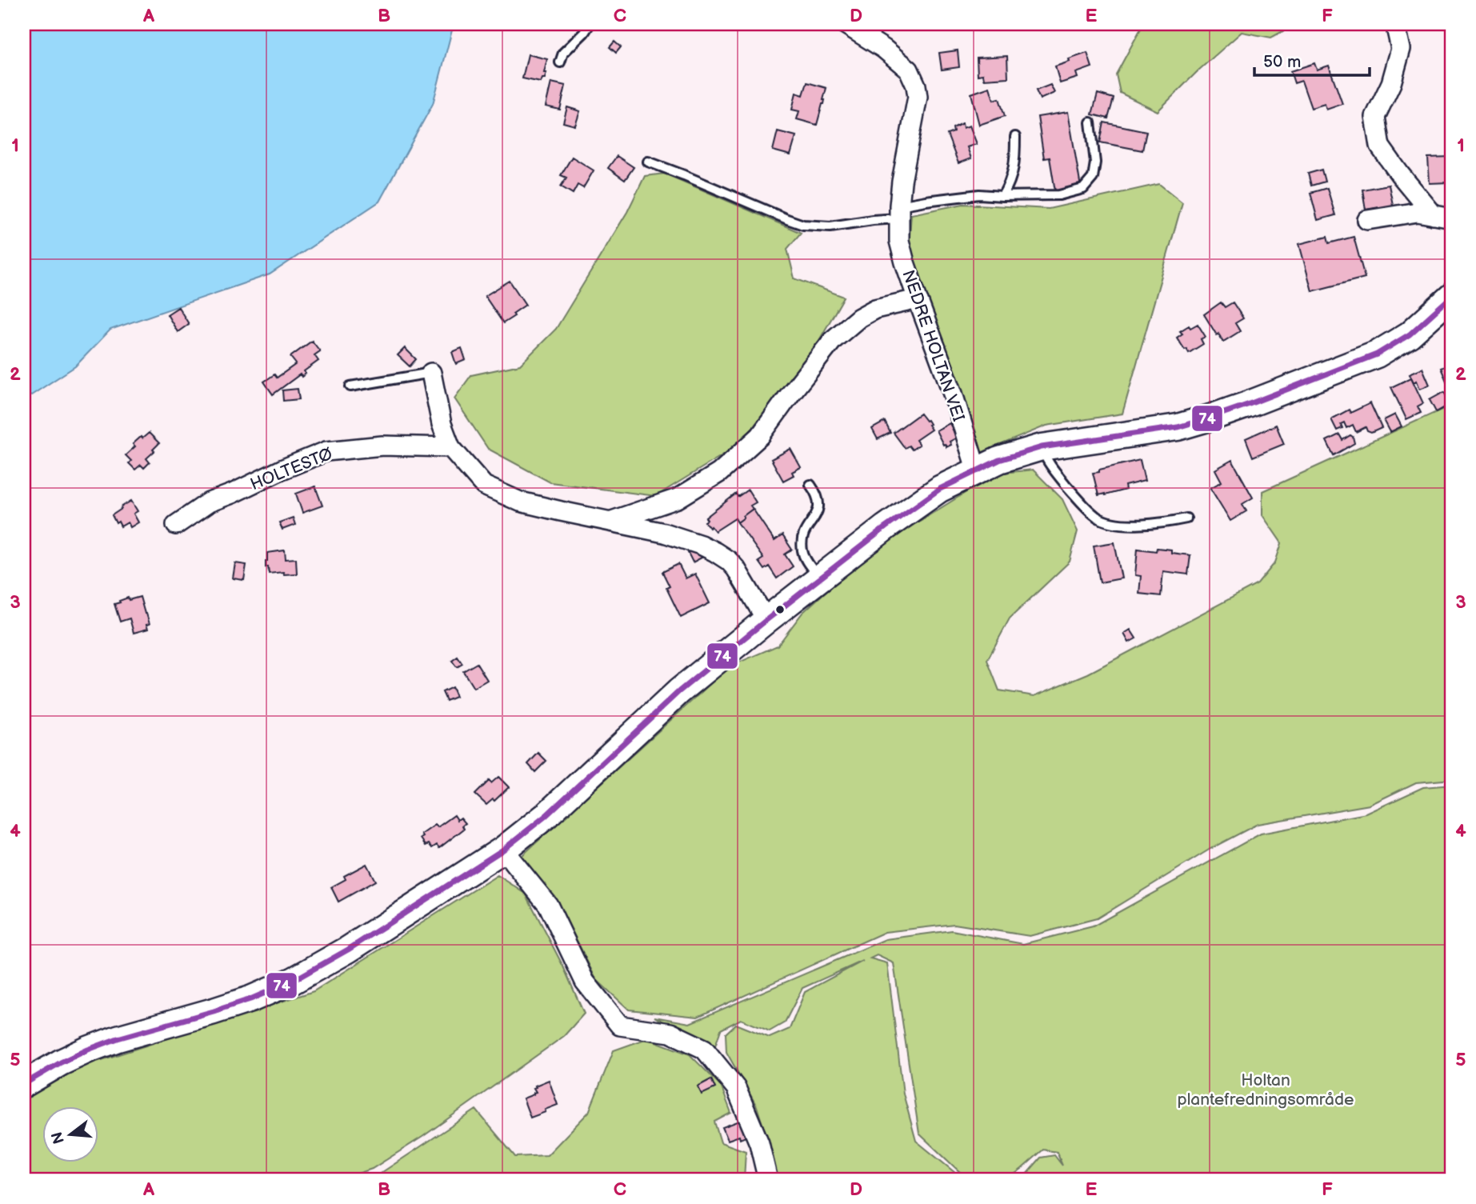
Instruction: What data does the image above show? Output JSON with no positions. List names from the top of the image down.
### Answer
{
  "streets": {
    "street": ["NEDRE HOLTAN VEI", "HOLTESTØ"]
  },
  "parks": ["Holtan plantefredningsområde"],
  "lines": ["transit line 74"],
  "scale_bar": "50 m",
  "north": "left",
  "grid": {
    "columns": [
      "A",
      "B",
      "C",
      "D",
      "E",
      "F"
    ],
    "rows": [
      "1",
      "2",
      "3",
      "4",
      "5"
    ]
  }
}
